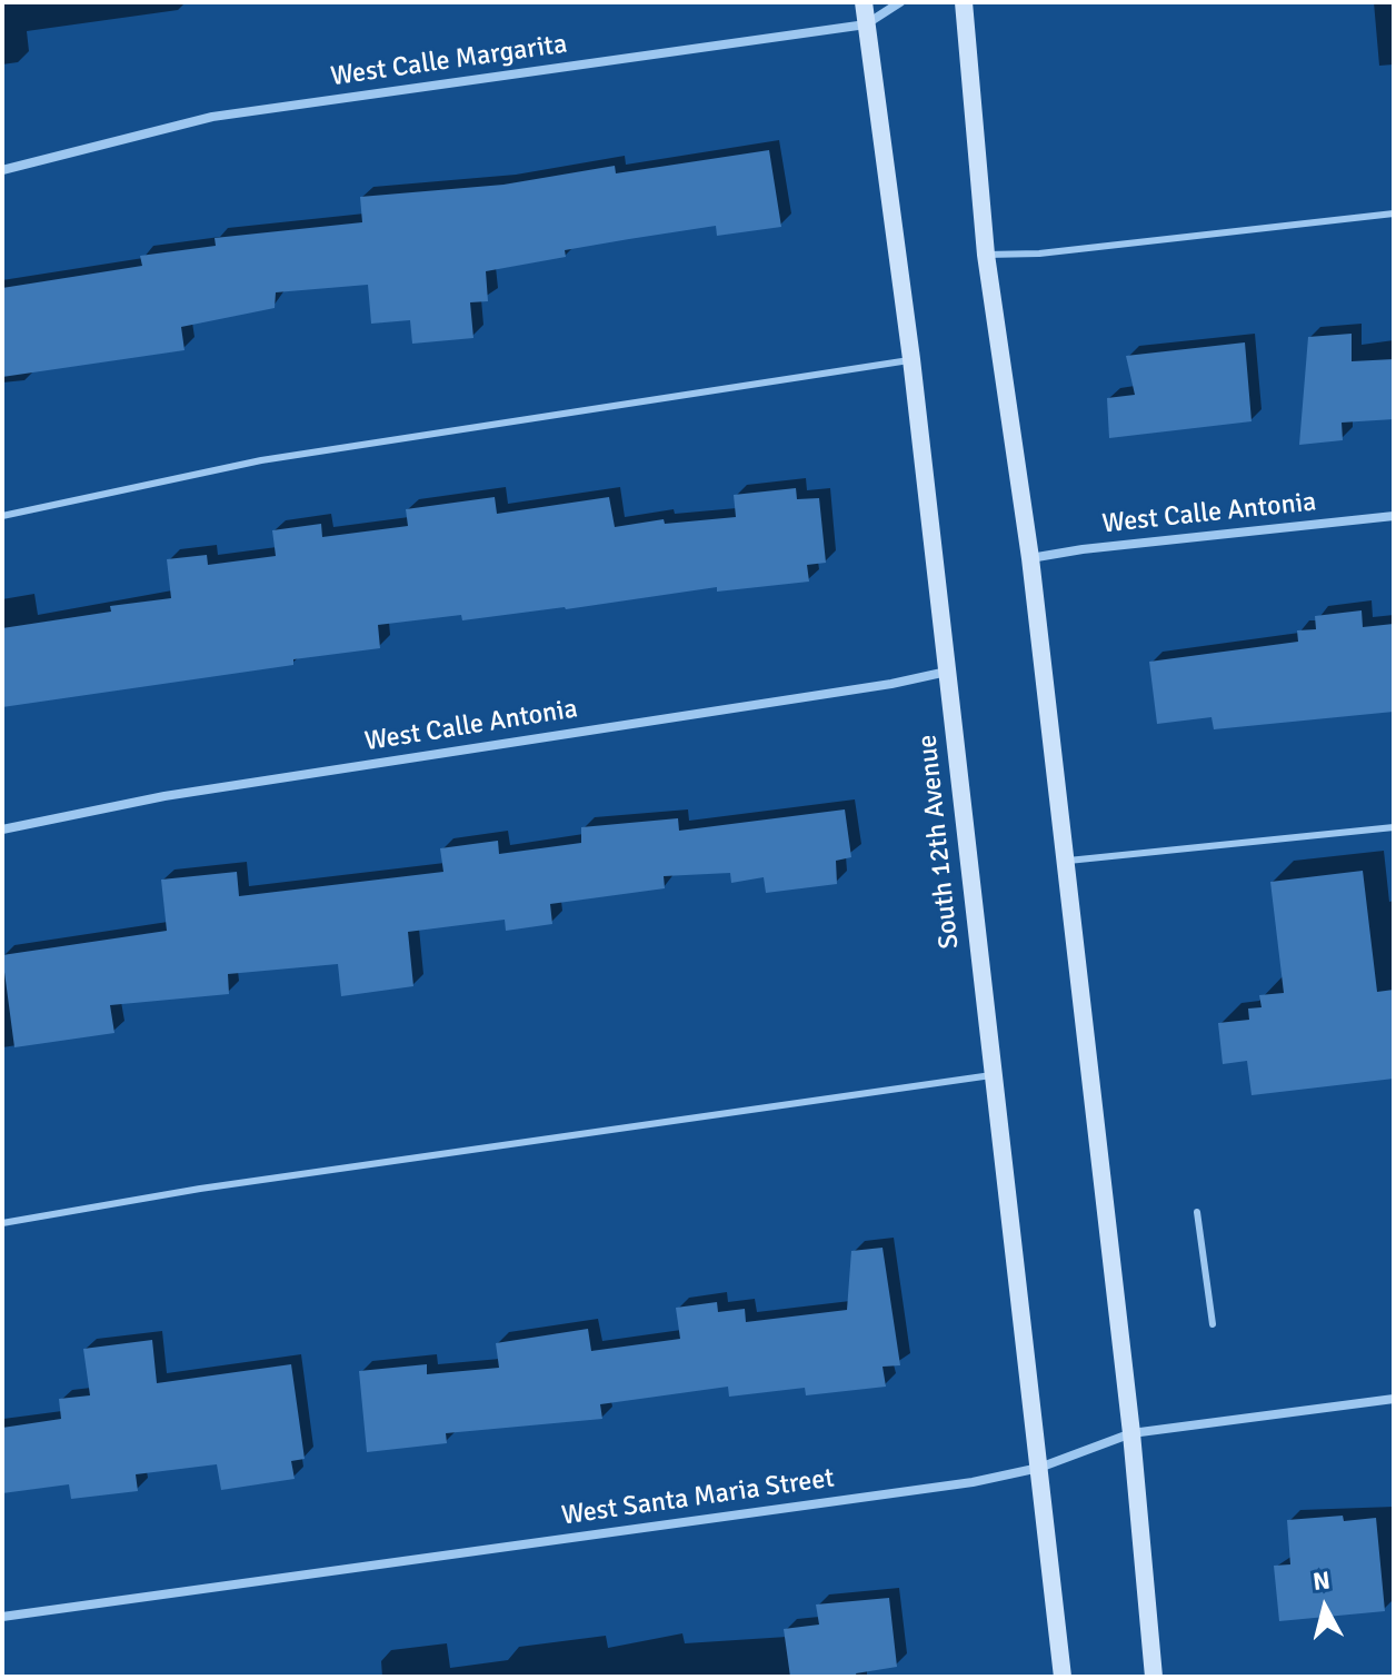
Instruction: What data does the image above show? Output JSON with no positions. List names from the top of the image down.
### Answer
{
  "streets": {
    "main road": ["South 12th Avenue"],
    "street": ["West Calle Margarita", "West Calle Antonia", "West Santa Maria Street"]
  },
  "crossings": [
    ["West Calle Margarita", "South 12th Avenue"],
    ["West Calle Antonia", "South 12th Avenue"],
    ["South 12th Avenue", "West Santa Maria Street"]
  ],
  "north": "top"
}
